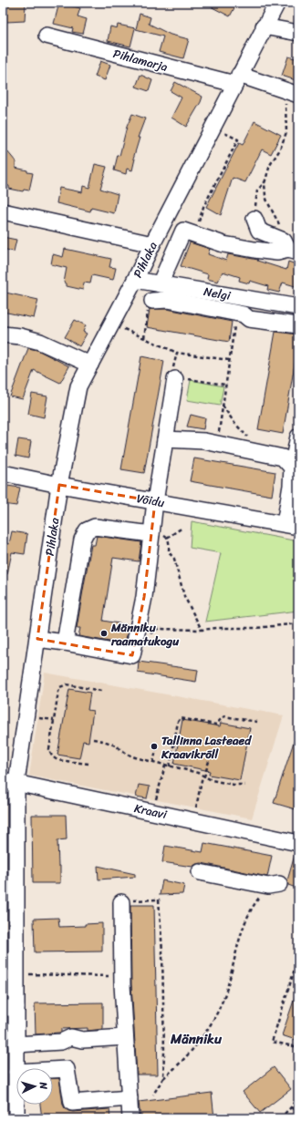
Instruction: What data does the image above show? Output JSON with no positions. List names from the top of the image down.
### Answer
{
  "streets": {
    "street": [
      "Pihlamarja",
      "Pihlaka",
      "Nelgi",
      "Võidu",
      "Kraavi"
    ]
  },
  "crossings": [
    ["Pihlamarja", "Pihlaka"],
    ["Pihlaka", "Nelgi"],
    ["Pihlaka", "Võidu"],
    ["Pihlaka", "Kraavi"]
  ],
  "districts": ["Männiku"],
  "places": ["Männiku raamatukogu", "Tallinna Lasteaed Kraavikrõll"],
  "north": "right"
}
